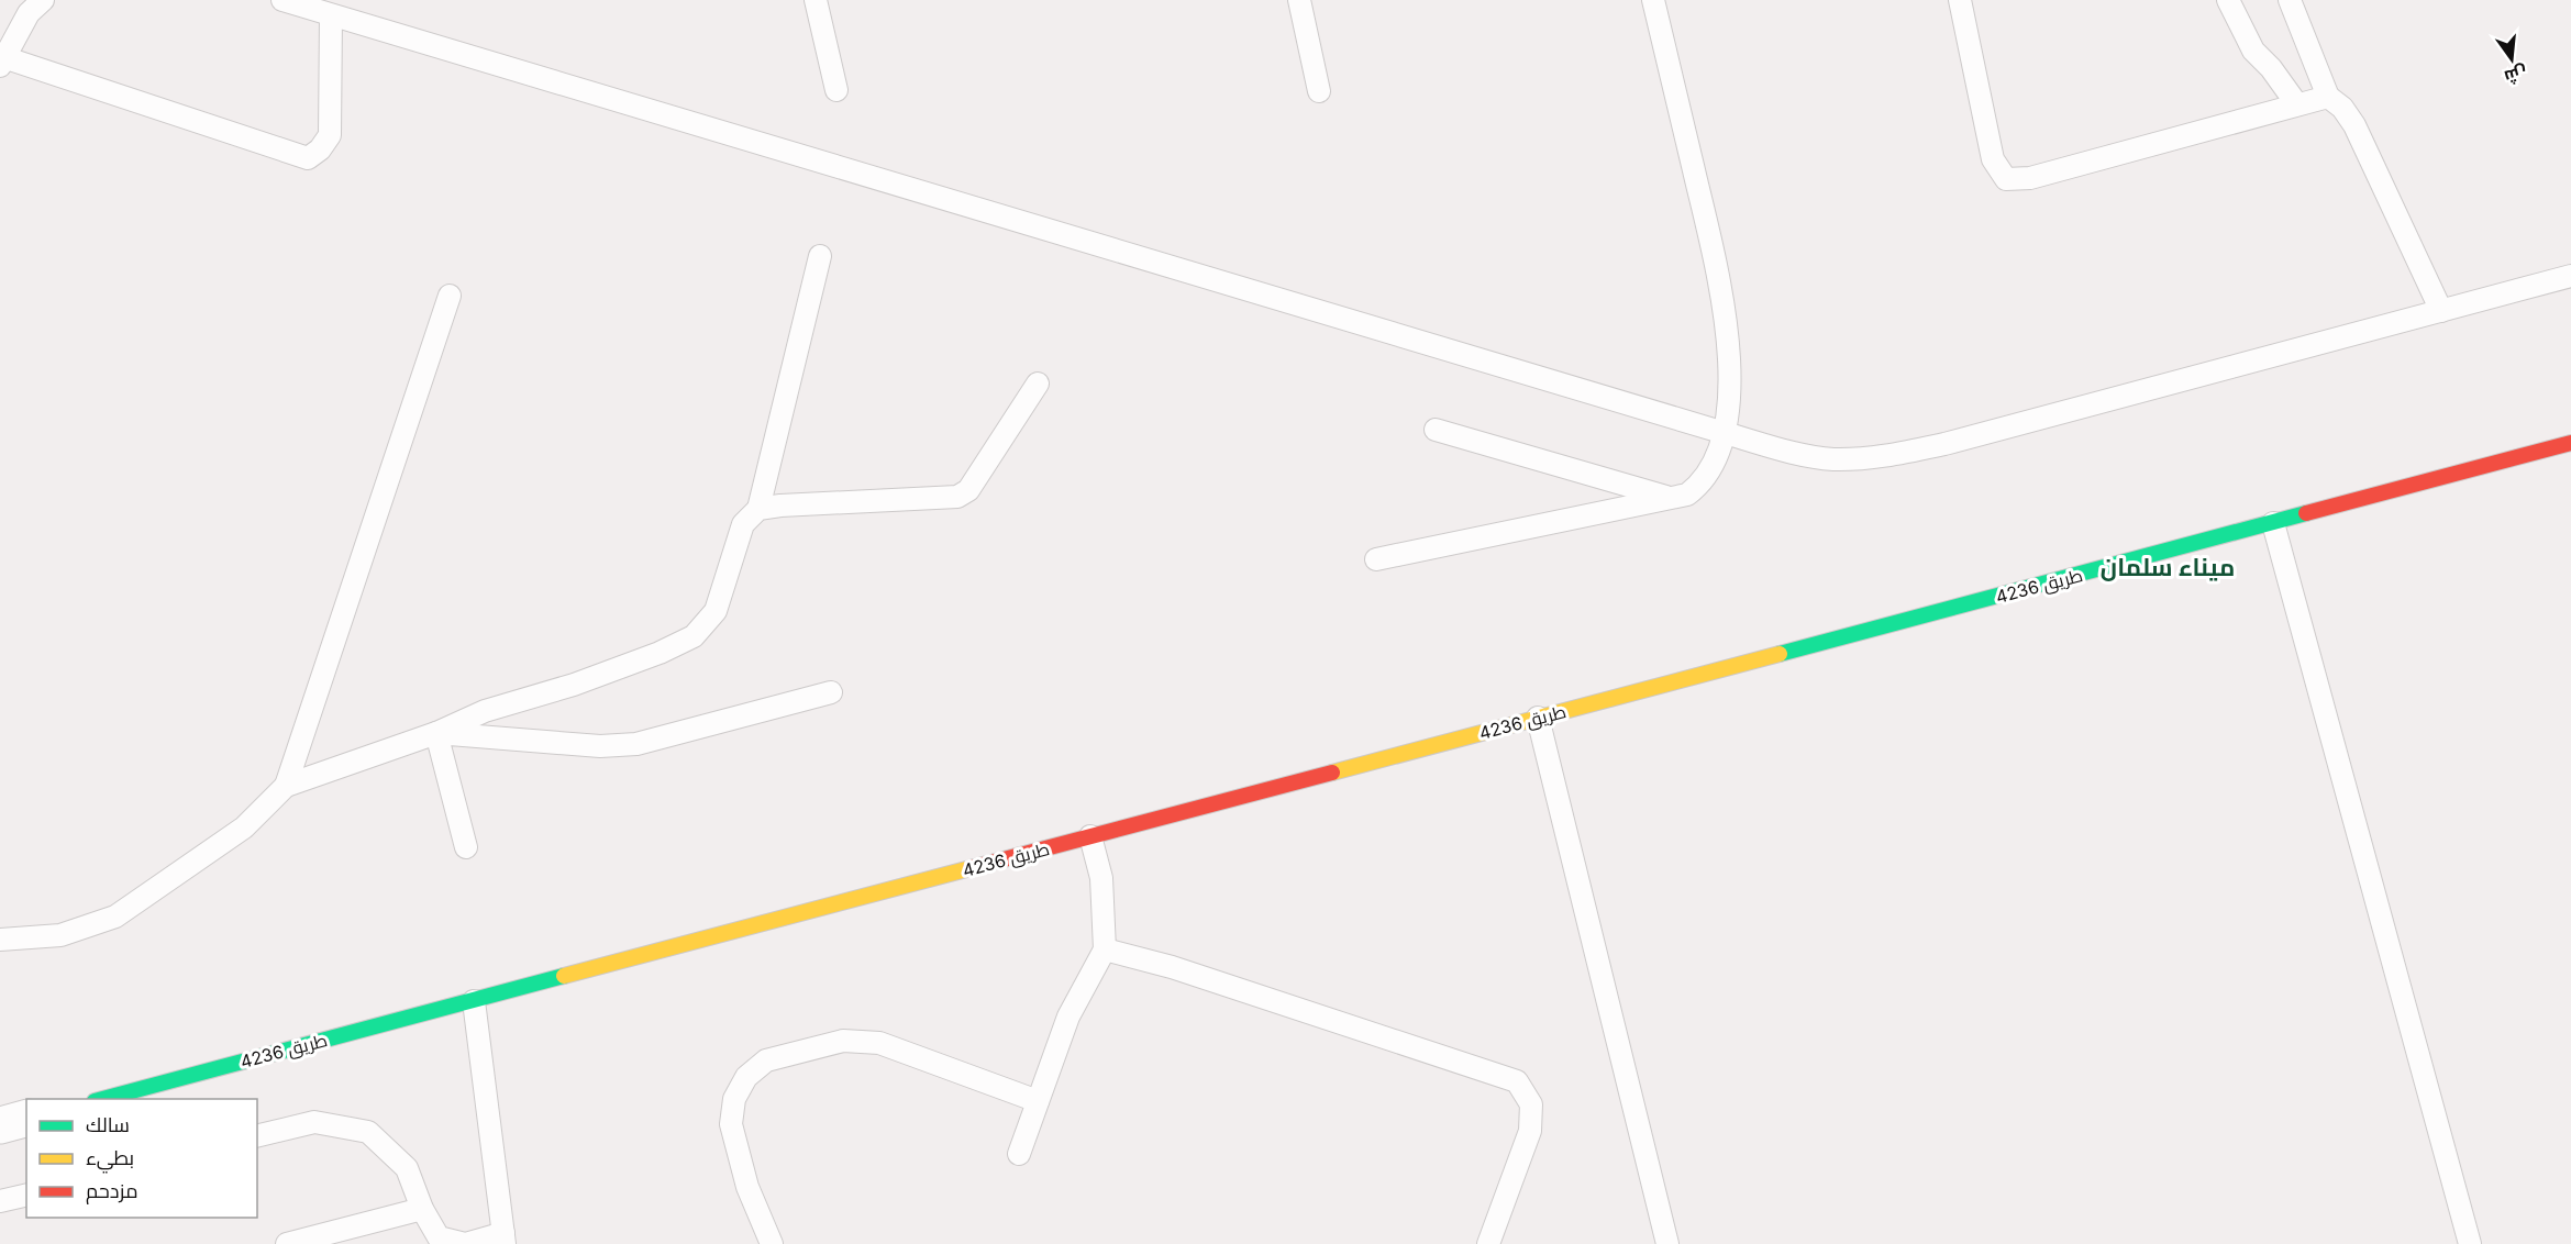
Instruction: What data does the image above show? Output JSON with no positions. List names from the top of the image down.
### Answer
{
  "streets": {
    "street": ["طريق 4236"]
  },
  "districts": ["ميناء سلمان"],
  "legend": ["سالك", "بطيء", "مزدحم"],
  "north": "bottom"
}
